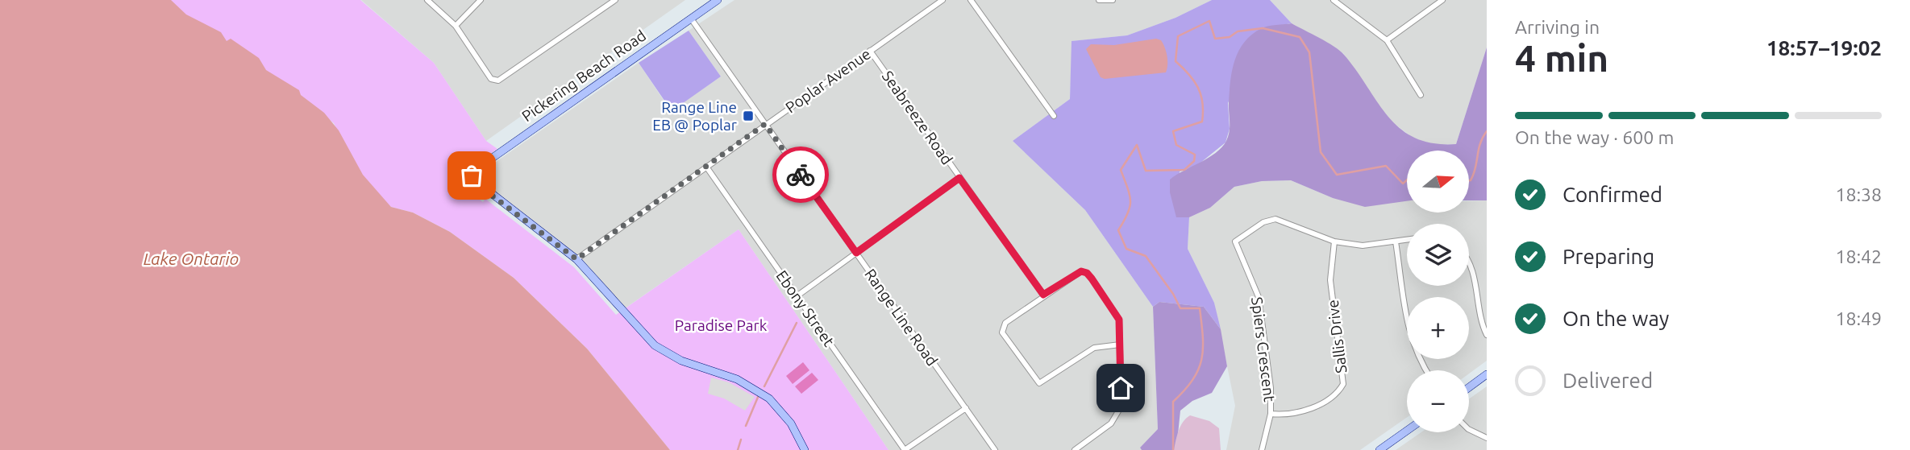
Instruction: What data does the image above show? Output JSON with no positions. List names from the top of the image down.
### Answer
{
  "streets": {
    "street": [
      "Pickering Beach Road",
      "Poplar Avenue",
      "Seabreeze Road",
      "Ebony Street",
      "Range Line Road",
      "Sallis Drive",
      "Spiers Crescent"
    ]
  },
  "crossings": [
    ["Pickering Beach Road", "Poplar Avenue"],
    ["Pickering Beach Road", "Range Line Road"],
    ["Poplar Avenue", "Seabreeze Road"],
    ["Poplar Avenue", "Ebony Street"],
    ["Poplar Avenue", "Range Line Road"],
    ["Sallis Drive", "Spiers Crescent"]
  ],
  "water": ["Lake Ontario"],
  "parks": ["Paradise Park"],
  "places": {
    "transit": ["Range Line EB @ Poplar"]
  },
  "north": "right",
  "page": {
    "heading": ["4 min", "Arriving in", "18:57–19:02"],
    "bar": "On the way · 600 m",
    "map_buttons": ["+", "−"],
    "list": [
      ["Confirmed", "18:38"],
      ["Preparing", "18:42"],
      ["On the way", "18:49"],
      "Delivered"
    ]
  }
}
